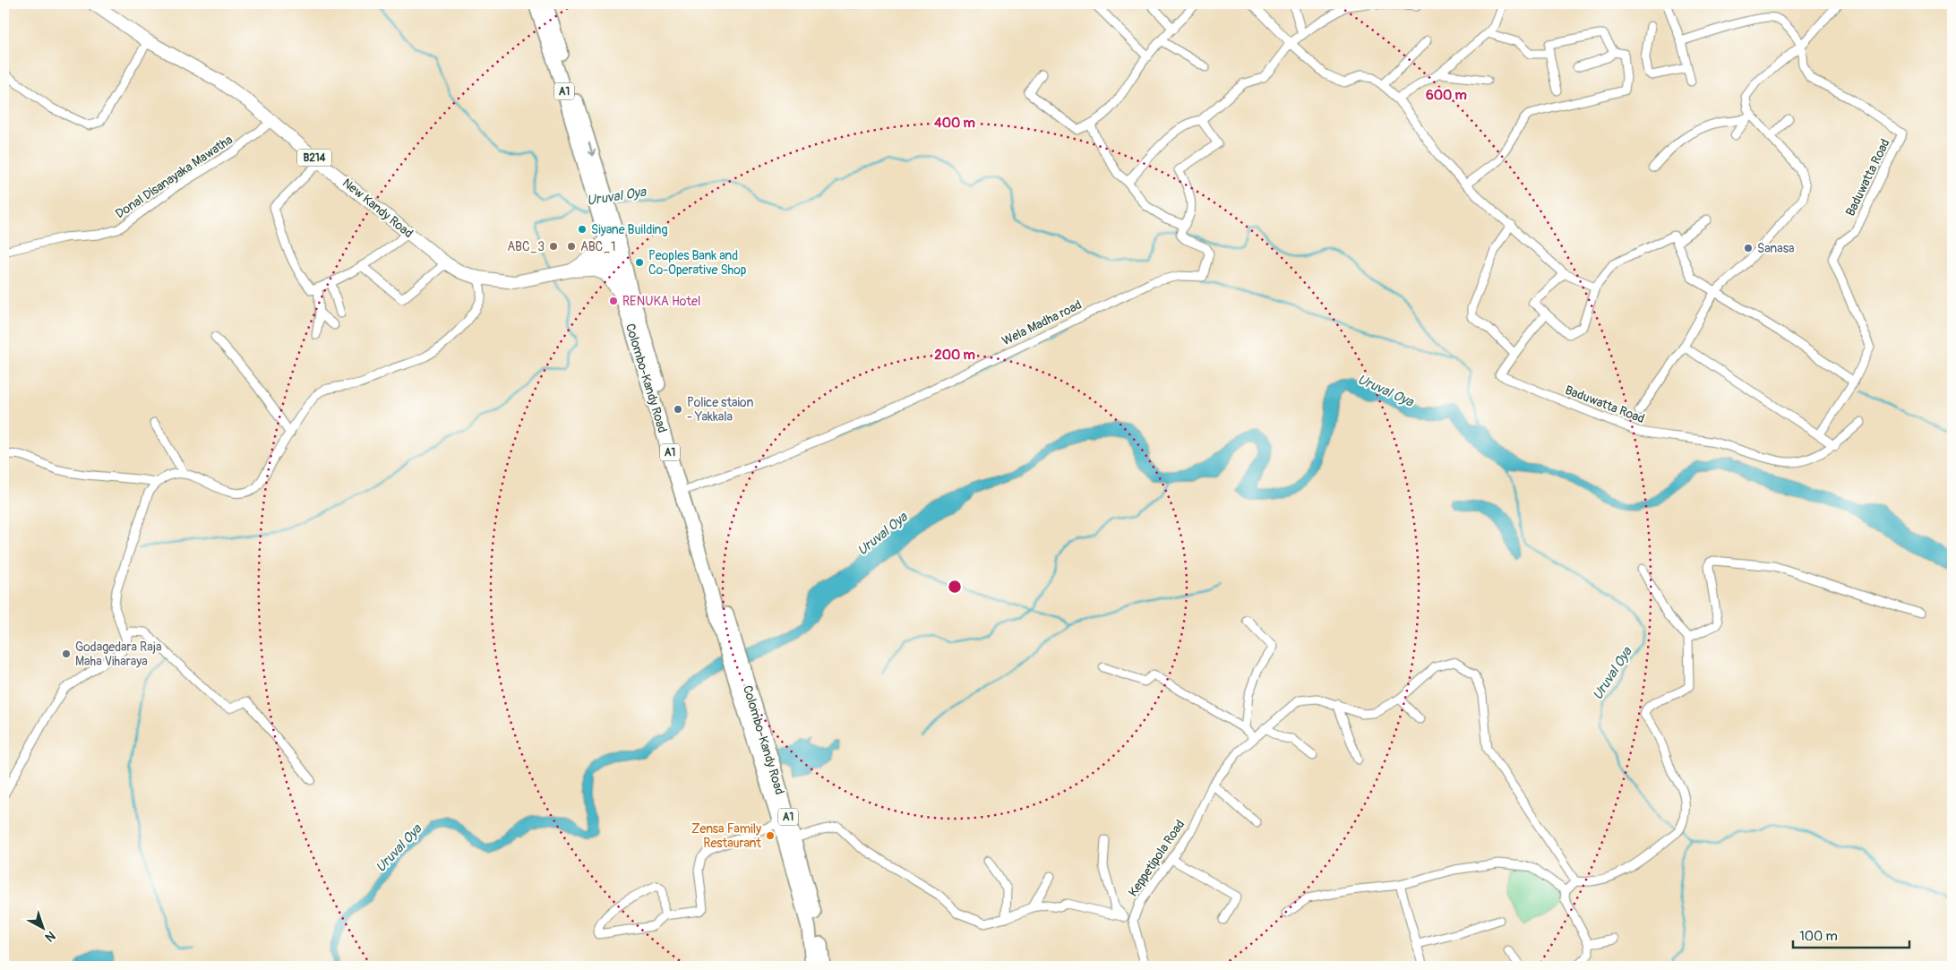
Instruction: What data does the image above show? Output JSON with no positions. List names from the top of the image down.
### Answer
{
  "streets": {
    "highway": ["A1", "Colombo-Kandy Road"],
    "main road": ["B214", "New Kandy Road"],
    "street": [
      "Donal Disanayaka Mawatha",
      "Baduwatta Road",
      "Wela Madha road",
      "Keppetipola Road"
    ]
  },
  "crossings": [
    ["Donal Disanayaka Mawatha", "New Kandy Road"],
    ["New Kandy Road", "Colombo-Kandy Road"],
    ["Wela Madha road", "Colombo-Kandy Road"]
  ],
  "water": ["Uruval Oya"],
  "places": [
    "Siyane Building",
    "ABC_3",
    "ABC_1",
    "Sanasa",
    "Peoples Bank and Co-Operative Shop",
    "RENUKA Hotel",
    "Police staion - Yakkala",
    "Godagedara Raja Maha Viharaya",
    "Zensa Family Restaurant"
  ],
  "scale_bar": "100 m",
  "north": "bottom right",
  "rings": ["600 m", "400 m", "200 m"]
}
